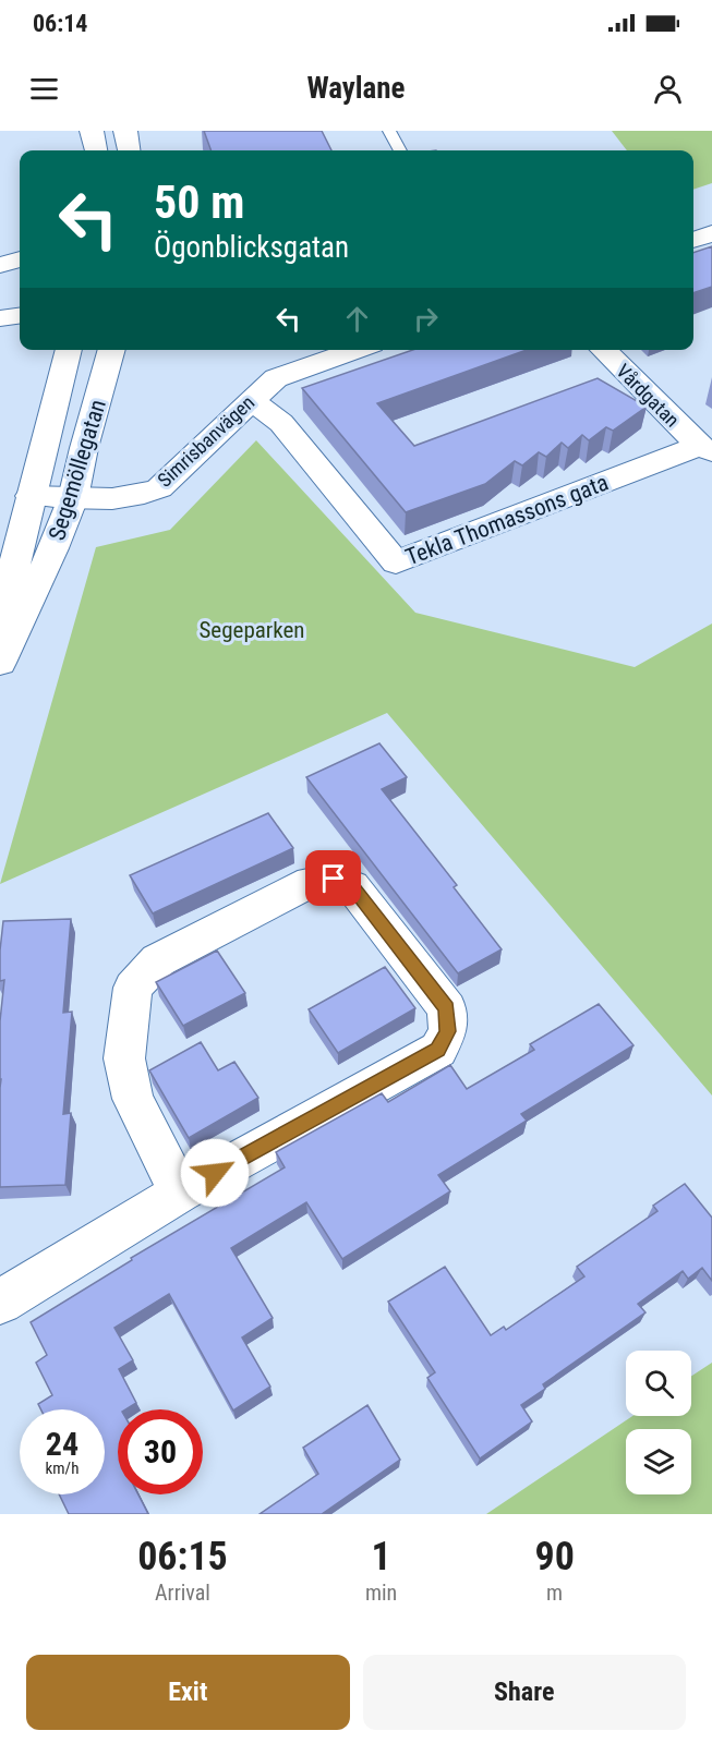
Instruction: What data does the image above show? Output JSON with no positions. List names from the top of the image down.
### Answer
{
  "streets": {
    "main road": [
      "Vårdgatan",
      "Simrisbanvägen",
      "Segemöllegatan",
      "Tekla Thomassons gata"
    ]
  },
  "crossings": [
    ["Vårdgatan", "Tekla Thomassons gata"],
    ["Simrisbanvägen", "Segemöllegatan"],
    ["Simrisbanvägen", "Tekla Thomassons gata"]
  ],
  "parks": ["Segeparken"],
  "page": {
    "status": "06:14",
    "header": "Waylane",
    "turn": ["50 m", "Ögonblicksgatan"],
    "speed": "24 km/h",
    "limit": "30",
    "eta": [
      "06:15",
      "Arrival",
      "1",
      "min",
      "90",
      "m"
    ],
    "buttons": ["Exit", "Share"]
  }
}
